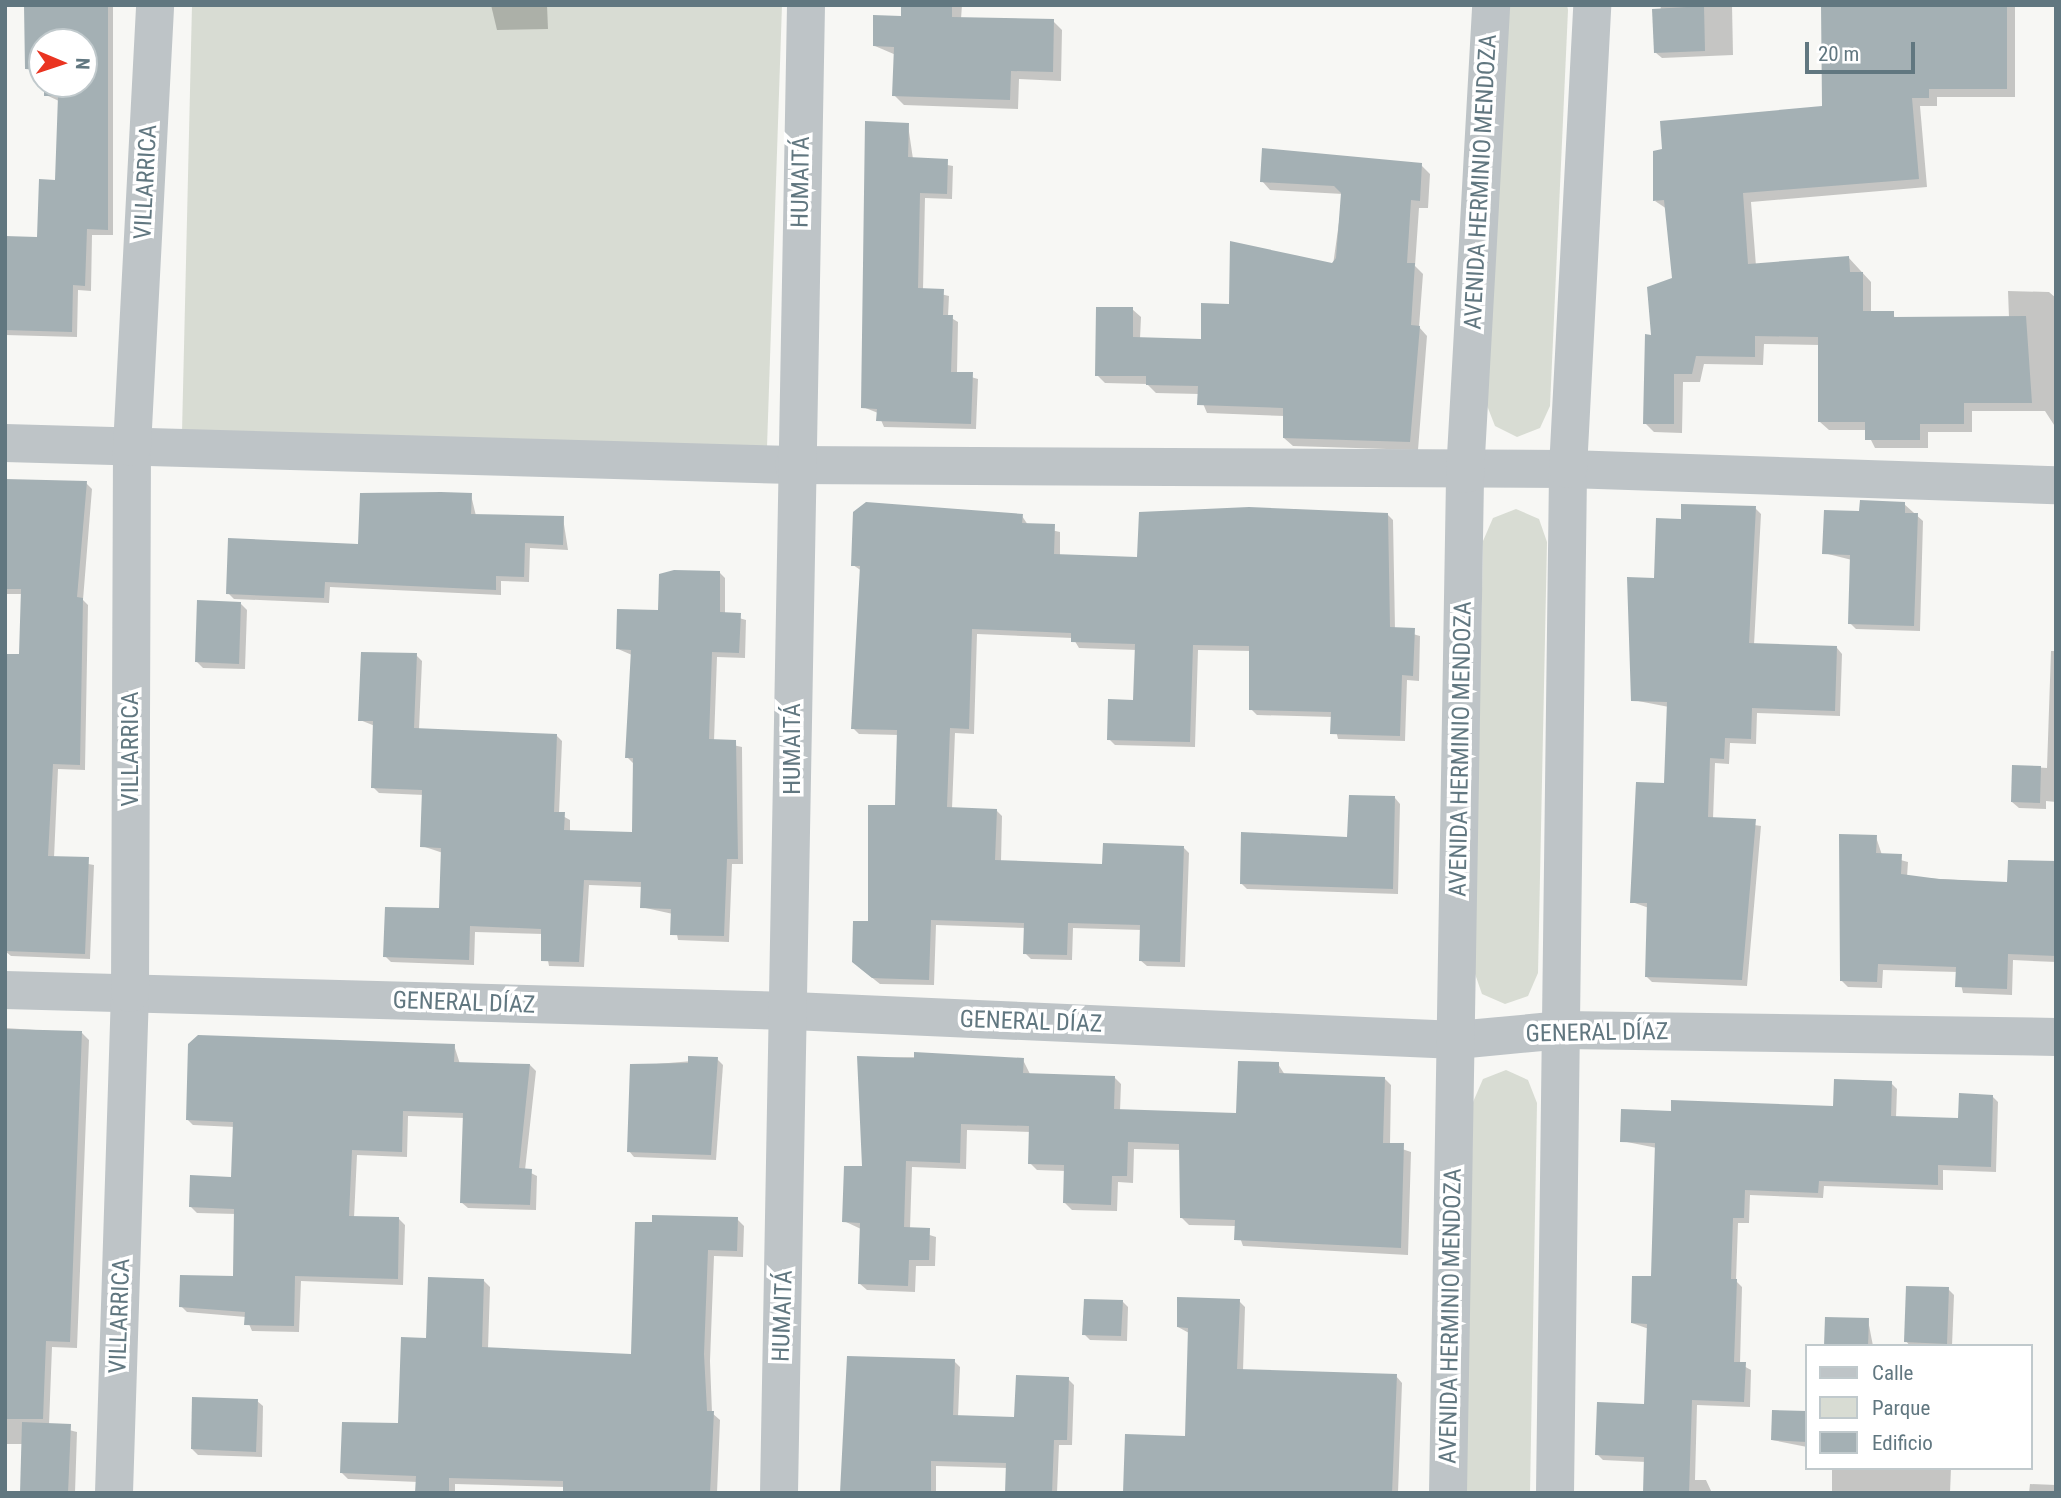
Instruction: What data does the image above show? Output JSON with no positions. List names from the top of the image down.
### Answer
{
  "streets": {
    "street": [
      "VILLARRICA",
      "HUMAITÁ",
      "AVENIDA HERMINIO MENDOZA",
      "GENERAL DÍAZ"
    ]
  },
  "crossings": [
    ["VILLARRICA", "GENERAL DÍAZ"],
    ["HUMAITÁ", "GENERAL DÍAZ"],
    ["AVENIDA HERMINIO MENDOZA", "GENERAL DÍAZ"]
  ],
  "legend": ["Calle", "Parque", "Edificio"],
  "scale_bar": "20 m",
  "north": "right"
}
